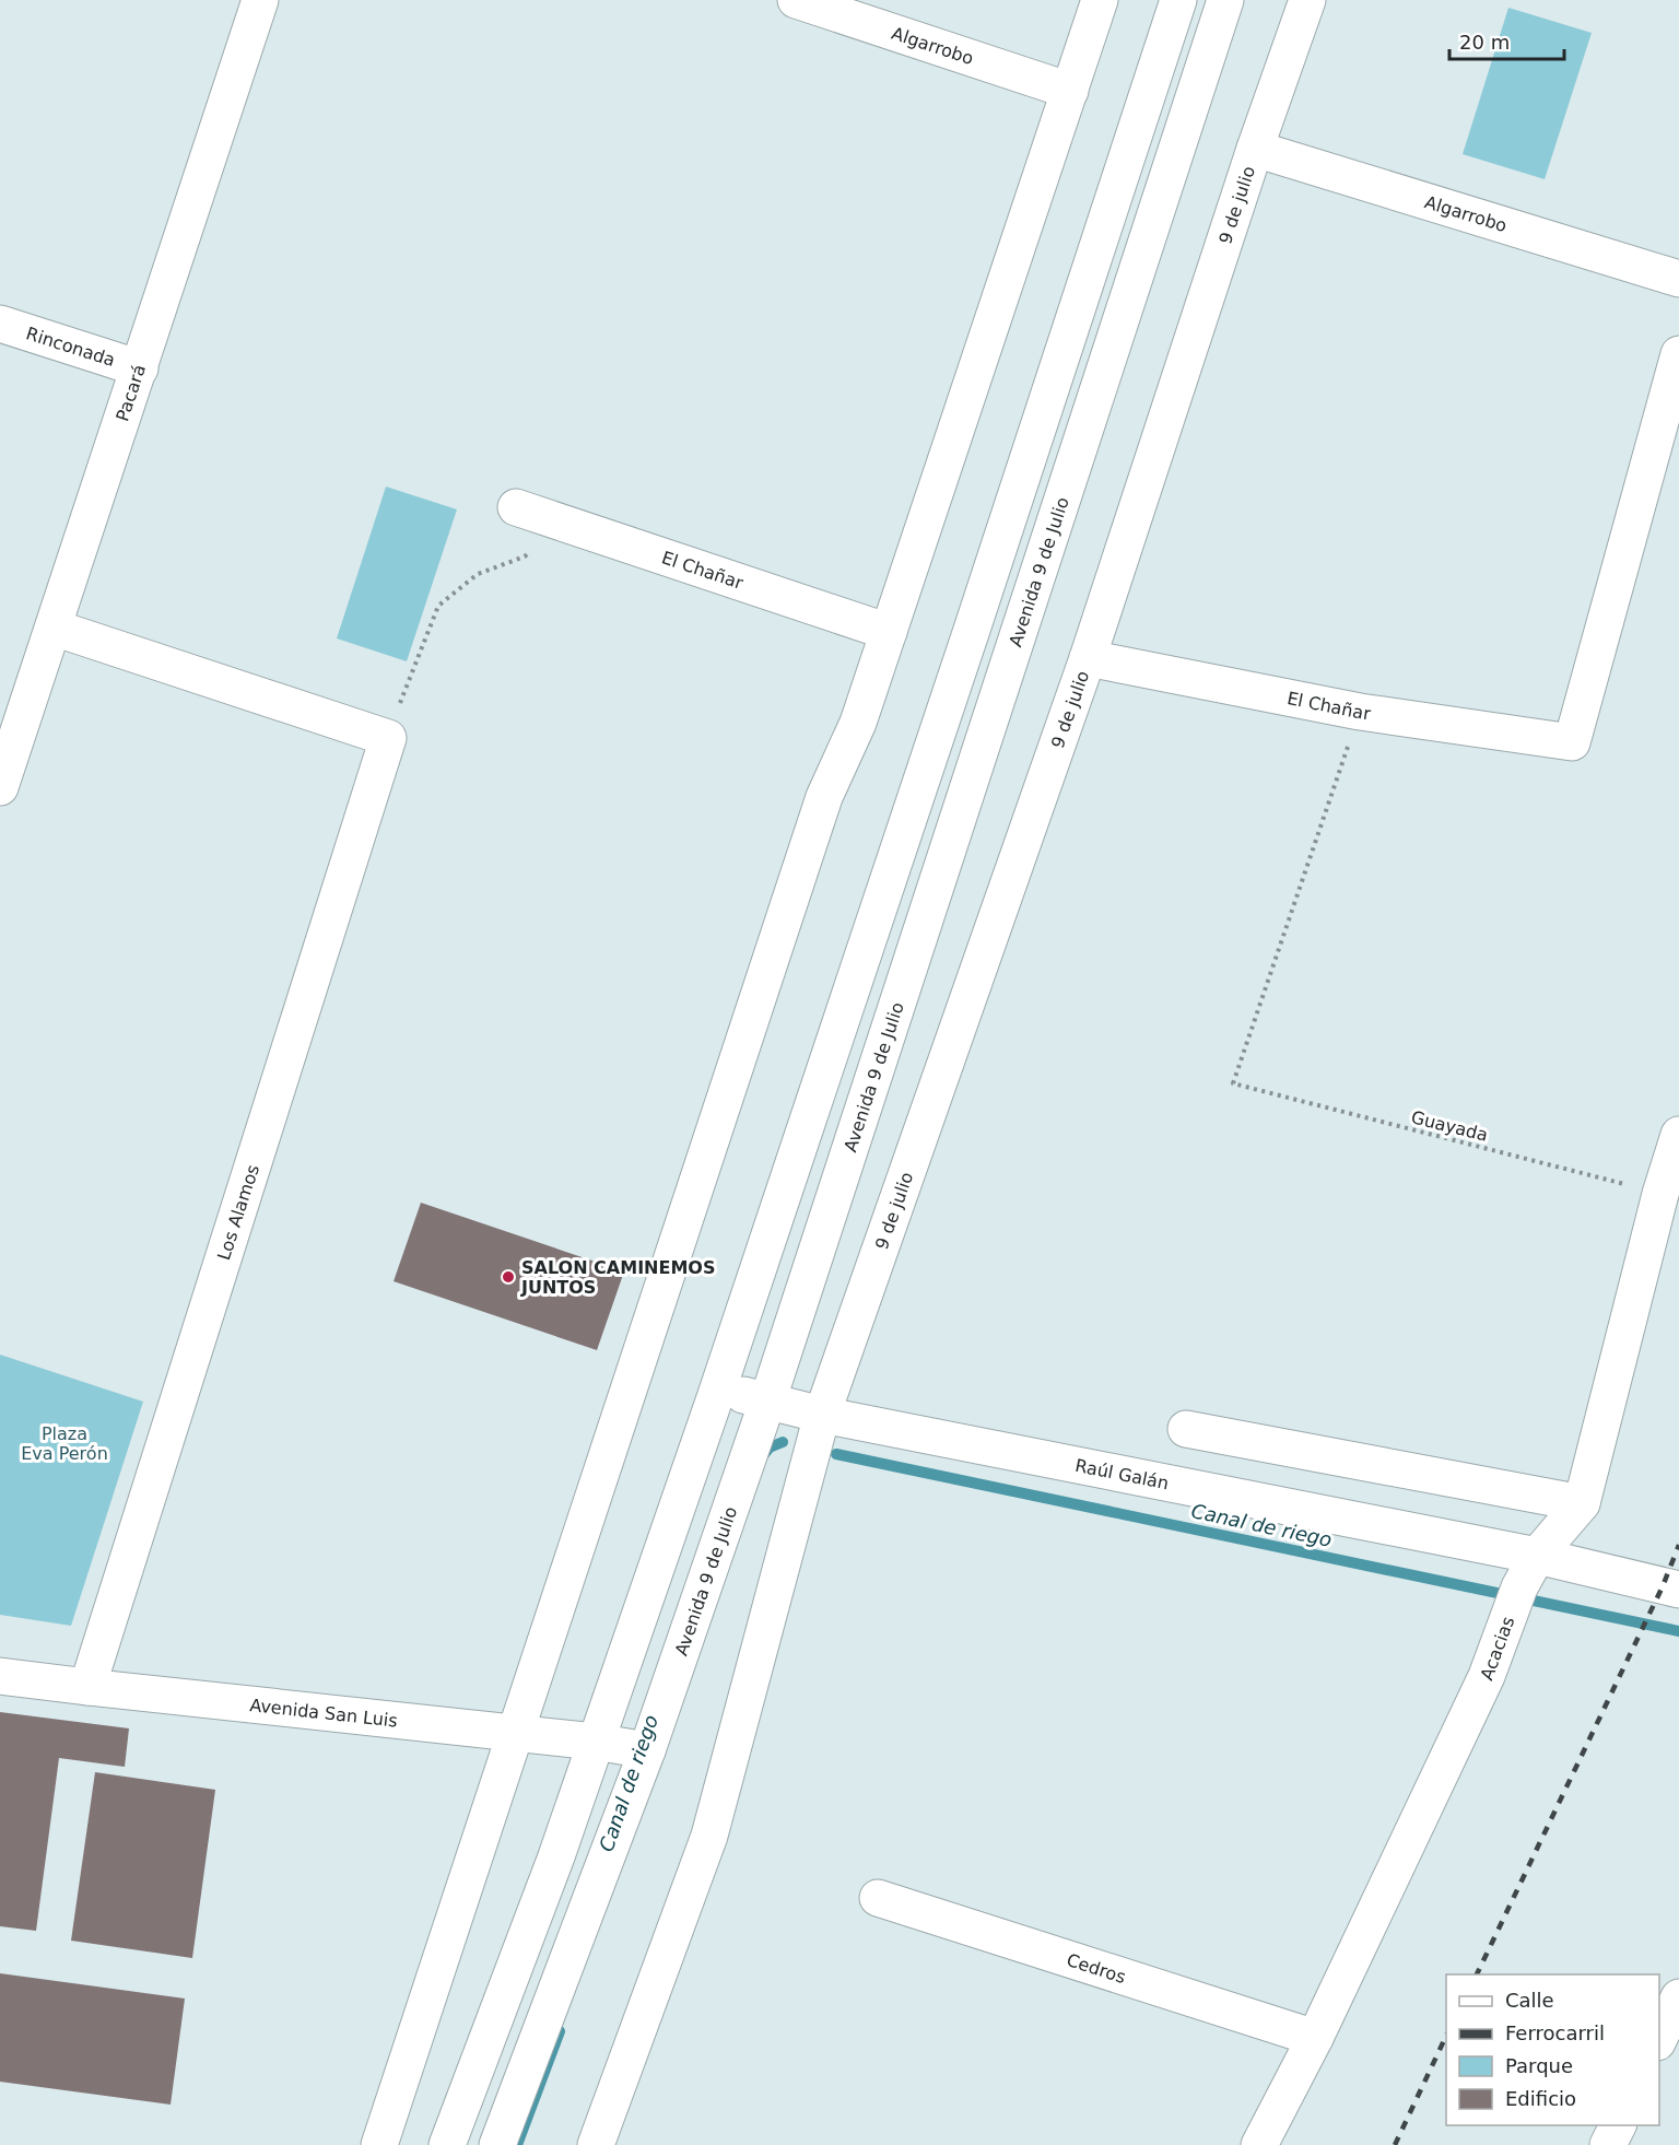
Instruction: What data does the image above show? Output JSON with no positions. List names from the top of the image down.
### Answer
{
  "streets": {
    "street": [
      "Algarrobo",
      "9 de julio",
      "Rinconada",
      "Pacará",
      "El Chañar",
      "Avenida 9 de Julio",
      "Los Alamos",
      "Raúl Galán",
      "Acacias",
      "Avenida San Luis",
      "Cedros"
    ],
    "path": ["Guayada"]
  },
  "crossings": [
    ["Algarrobo", "9 de julio"],
    ["9 de julio", "El Chañar"],
    ["9 de julio", "Raúl Galán"],
    ["Rinconada", "Pacará"],
    ["El Chañar", "Guayada"],
    ["Avenida 9 de Julio", "Raúl Galán"],
    ["Avenida 9 de Julio", "Avenida San Luis"],
    ["Guayada", "Acacias"],
    ["Los Alamos", "Avenida San Luis"],
    ["Raúl Galán", "Acacias"],
    ["Acacias", "Cedros"]
  ],
  "water": ["Canal de riego"],
  "parks": ["Plaza Eva Perón"],
  "places": ["SALON CAMINEMOS JUNTOS"],
  "legend": [
    "Calle",
    "Ferrocarril",
    "Parque",
    "Edificio"
  ],
  "scale_bar": "20 m"
}
